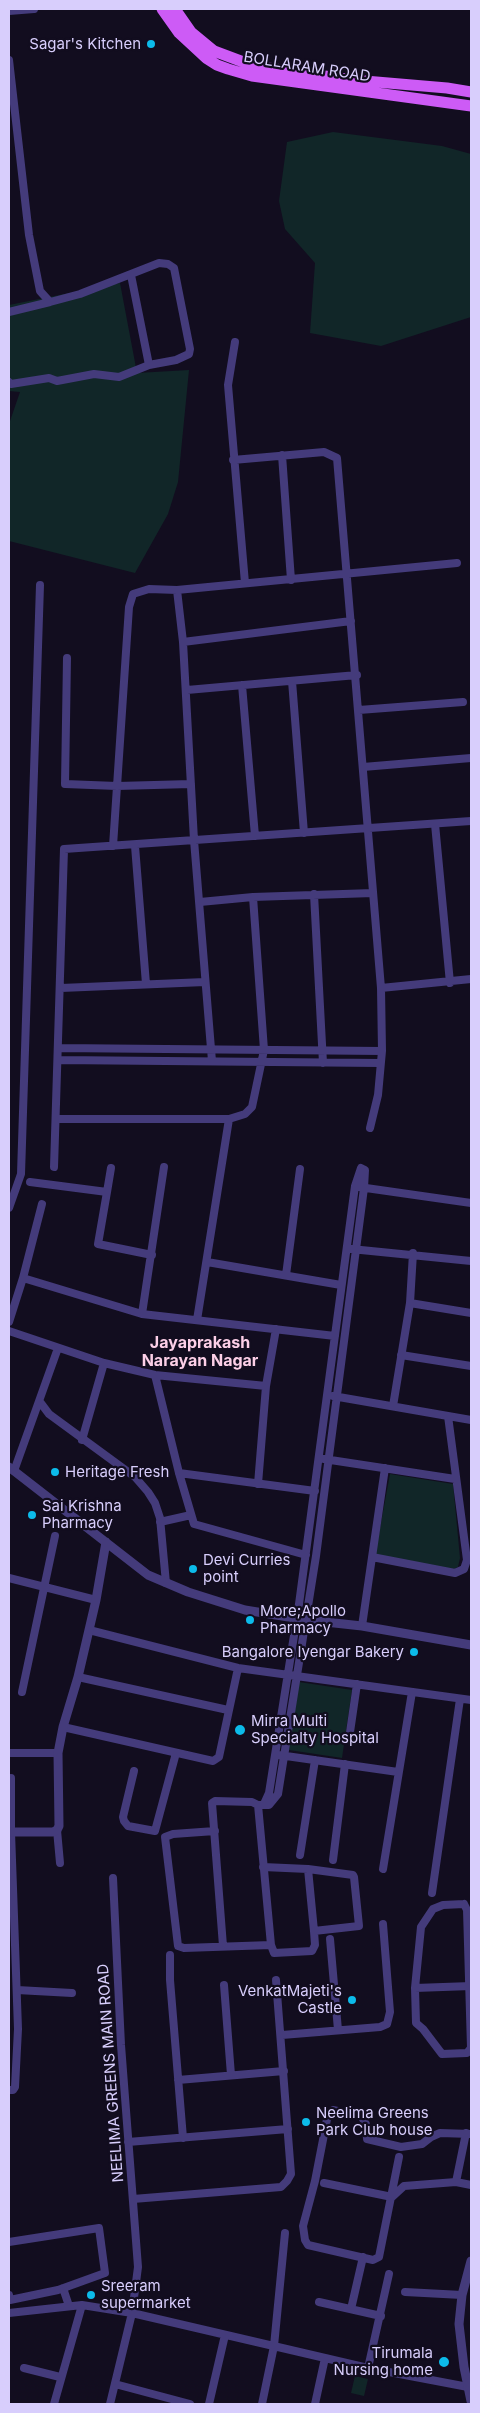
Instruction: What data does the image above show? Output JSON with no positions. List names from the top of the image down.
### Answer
{
  "streets": {
    "main road": ["BOLLARAM ROAD"],
    "street": ["NEELIMA GREENS MAIN ROAD"]
  },
  "districts": ["Jayaprakash Narayan Nagar"],
  "places": [
    "Sagar's Kitchen",
    "Heritage Fresh",
    "Sai Krishna Pharmacy",
    "Devi Curries point",
    "More;Apollo Pharmacy",
    "Bangalore Iyengar Bakery",
    "Mirra Multi Specialty Hospital",
    "VenkatMajeti's Castle",
    "Neelima Greens Park Club house",
    "Sreeram supermarket",
    "Tirumala Nursing home"
  ]
}
